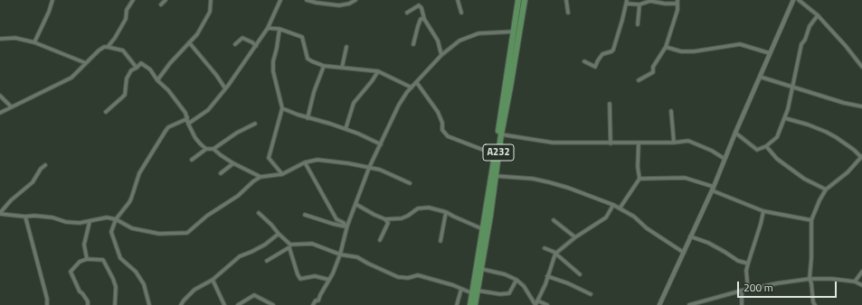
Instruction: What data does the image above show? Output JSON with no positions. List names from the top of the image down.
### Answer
{
  "streets": {
    "highway": ["A232"]
  },
  "scale_bar": "200 m"
}
